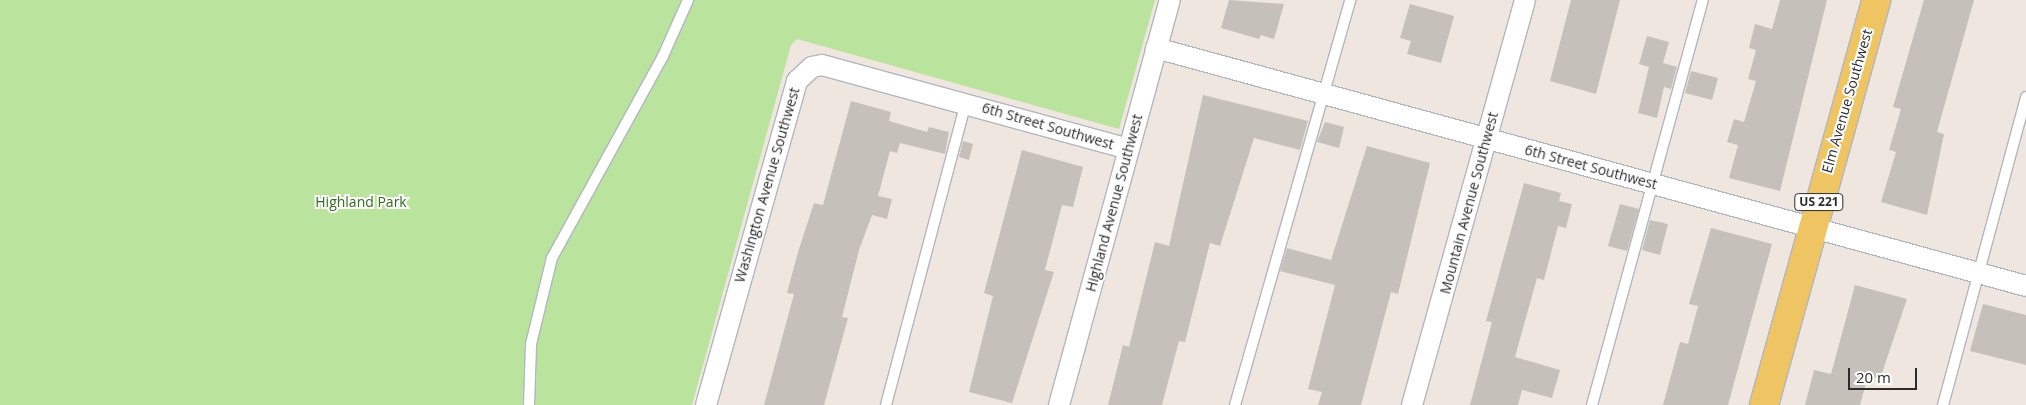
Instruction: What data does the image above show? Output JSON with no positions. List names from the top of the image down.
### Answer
{
  "streets": {
    "main road": ["Elm Avenue Southwest", "US 221"],
    "street": [
      "6th Street Southwest",
      "Washington Avenue Southwest",
      "Highland Avenue Southwest",
      "Mountain Avenue Southwest"
    ]
  },
  "crossings": [
    ["Elm Avenue Southwest", "6th Street Southwest"],
    ["6th Street Southwest", "Washington Avenue Southwest"],
    ["6th Street Southwest", "Highland Avenue Southwest"],
    ["6th Street Southwest", "Mountain Avenue Southwest"]
  ],
  "parks": ["Highland Park"],
  "scale_bar": "20 m"
}
